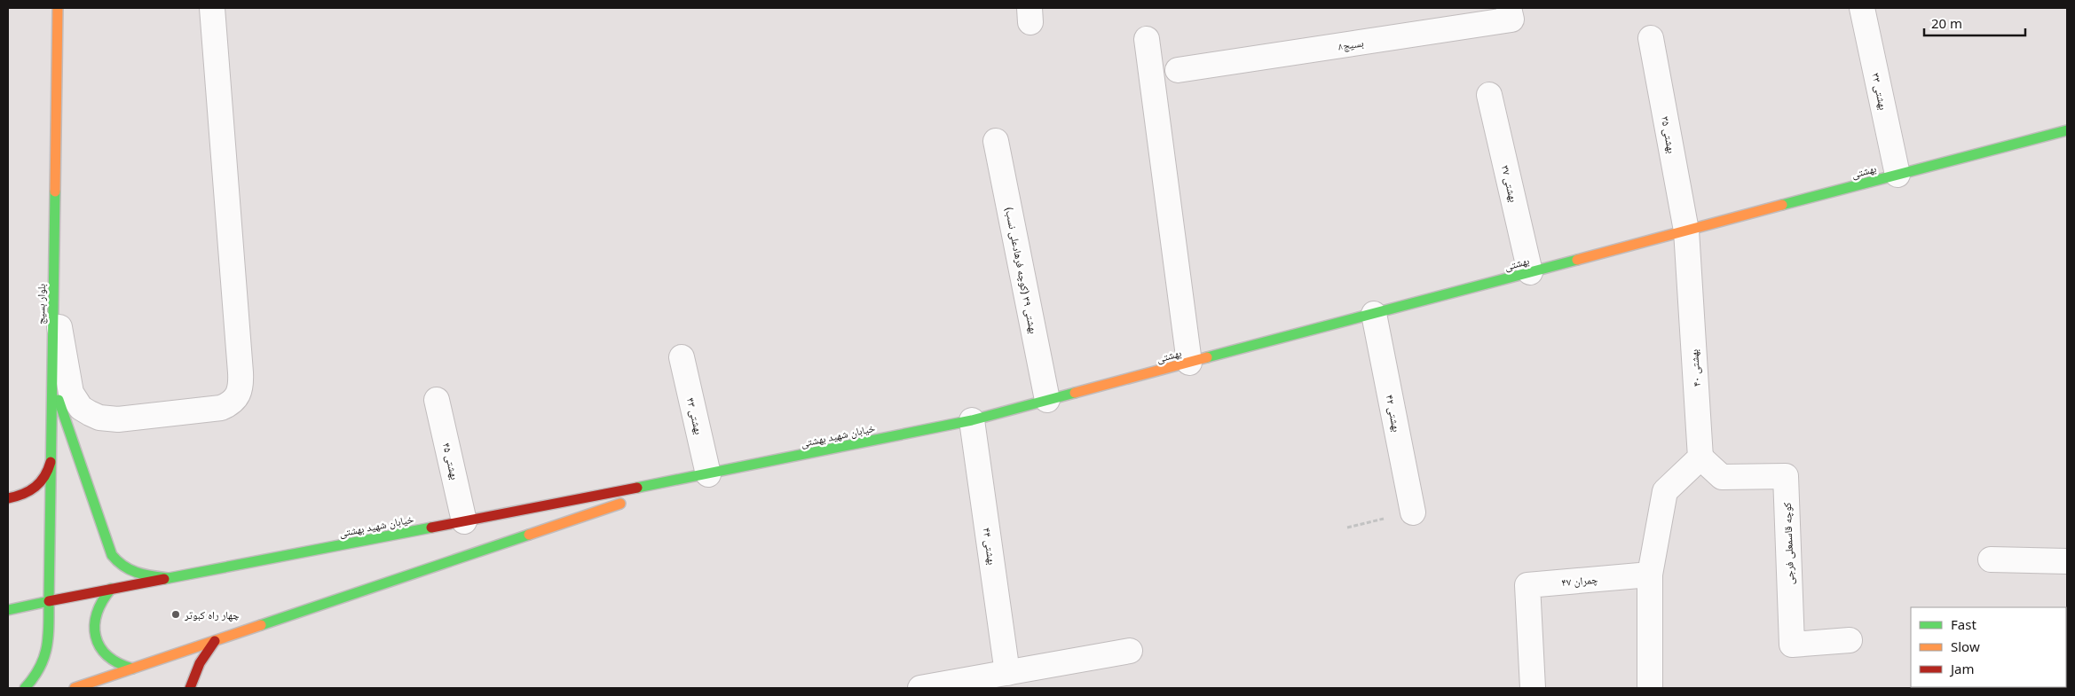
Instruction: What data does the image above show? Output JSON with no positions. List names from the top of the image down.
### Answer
{
  "streets": {
    "main road": ["بهشتی", "بلوار بسیج", "خیابان شهید بهشتی"],
    "street": [
      "بسیج۸",
      "بهشتی ۳۳",
      "بهشتی ۳۵",
      "بهشتی ۳۷",
      "بهشتی ۳۹ (کوچه فرهادعلی نسب)",
      "بهشتی ۴۰",
      "بهشتی ۴۲",
      "بهشتی ۴۳",
      "بهشتی ۴۵",
      "کوچه قاسمعلی فرجی",
      "بهشتی ۴۴",
      "چمران ۴۷"
    ]
  },
  "crossings": [
    ["بهشتی ۳۳", "بهشتی"],
    ["بهشتی ۳۵", "بهشتی"],
    ["بهشتی ۳۵", "بهشتی ۴۰"],
    ["بهشتی", "بهشتی ۳۷"],
    ["بهشتی", "بهشتی ۳۹ (کوچه فرهادعلی نسب)"],
    ["بهشتی", "بهشتی ۴۰"],
    ["بهشتی", "بهشتی ۴۲"],
    ["بهشتی", "خیابان شهید بهشتی"],
    ["بهشتی", "بهشتی ۴۴"],
    ["بلوار بسیج", "خیابان شهید بهشتی"],
    ["بهشتی ۴۰", "کوچه قاسمعلی فرجی"],
    ["بهشتی ۴۳", "خیابان شهید بهشتی"],
    ["خیابان شهید بهشتی", "بهشتی ۴۵"],
    ["خیابان شهید بهشتی", "بهشتی ۴۴"]
  ],
  "places": ["چهار راه کبوتر"],
  "legend": ["Fast", "Slow", "Jam"],
  "scale_bar": "20 m"
}
